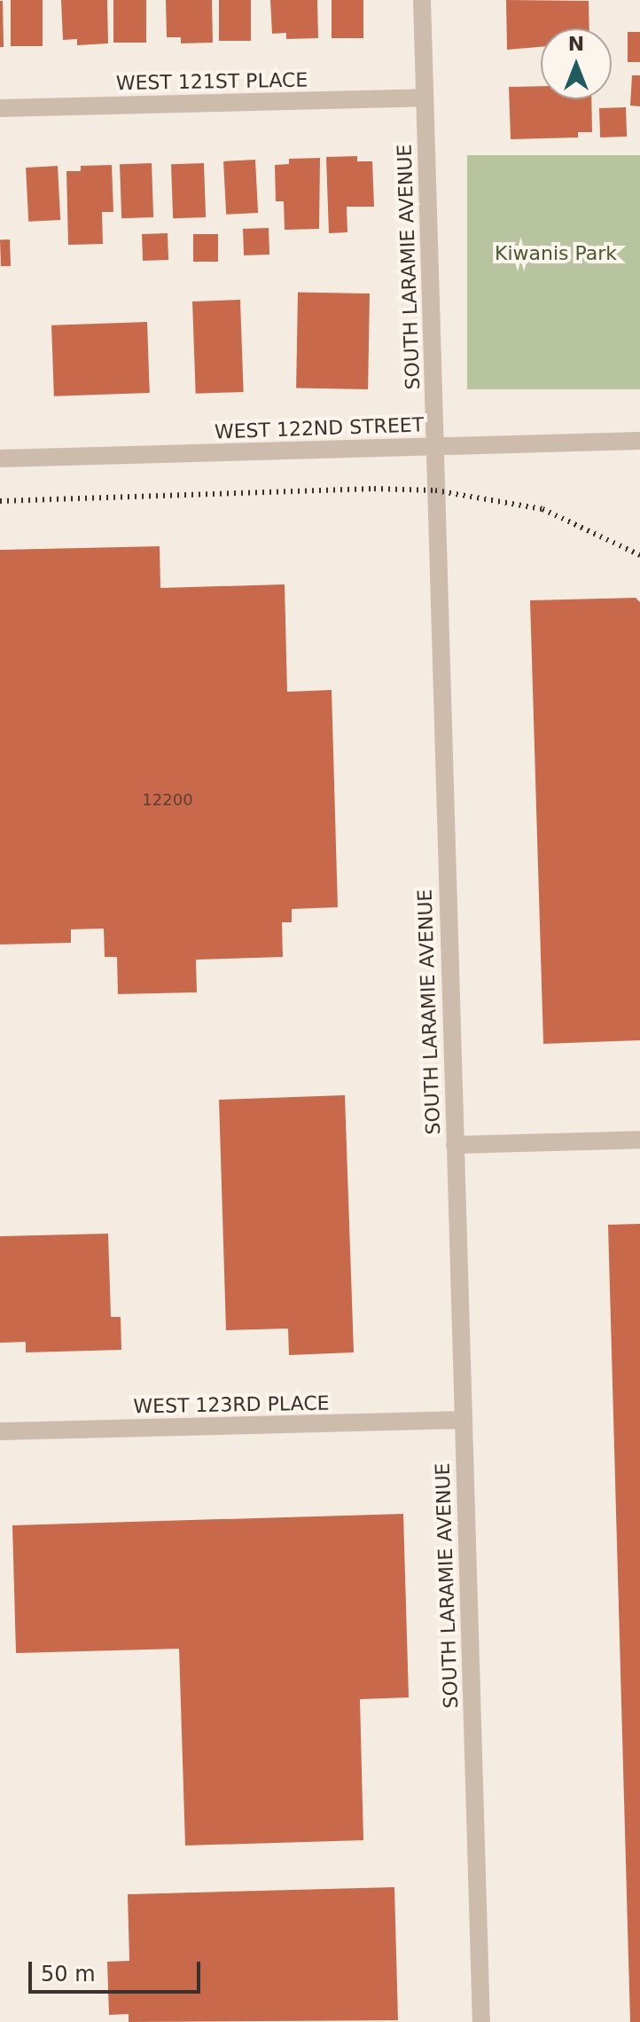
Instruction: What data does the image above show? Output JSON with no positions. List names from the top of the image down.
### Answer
{
  "streets": {
    "street": [
      "WEST 121ST PLACE",
      "SOUTH LARAMIE AVENUE",
      "WEST 122ND STREET",
      "WEST 123RD PLACE"
    ]
  },
  "crossings": [
    ["WEST 121ST PLACE", "SOUTH LARAMIE AVENUE"],
    ["SOUTH LARAMIE AVENUE", "WEST 122ND STREET"],
    ["SOUTH LARAMIE AVENUE", "WEST 123RD PLACE"]
  ],
  "parks": ["Kiwanis Park"],
  "house_numbers": ["12200"],
  "scale_bar": "50 m",
  "north": "top"
}
